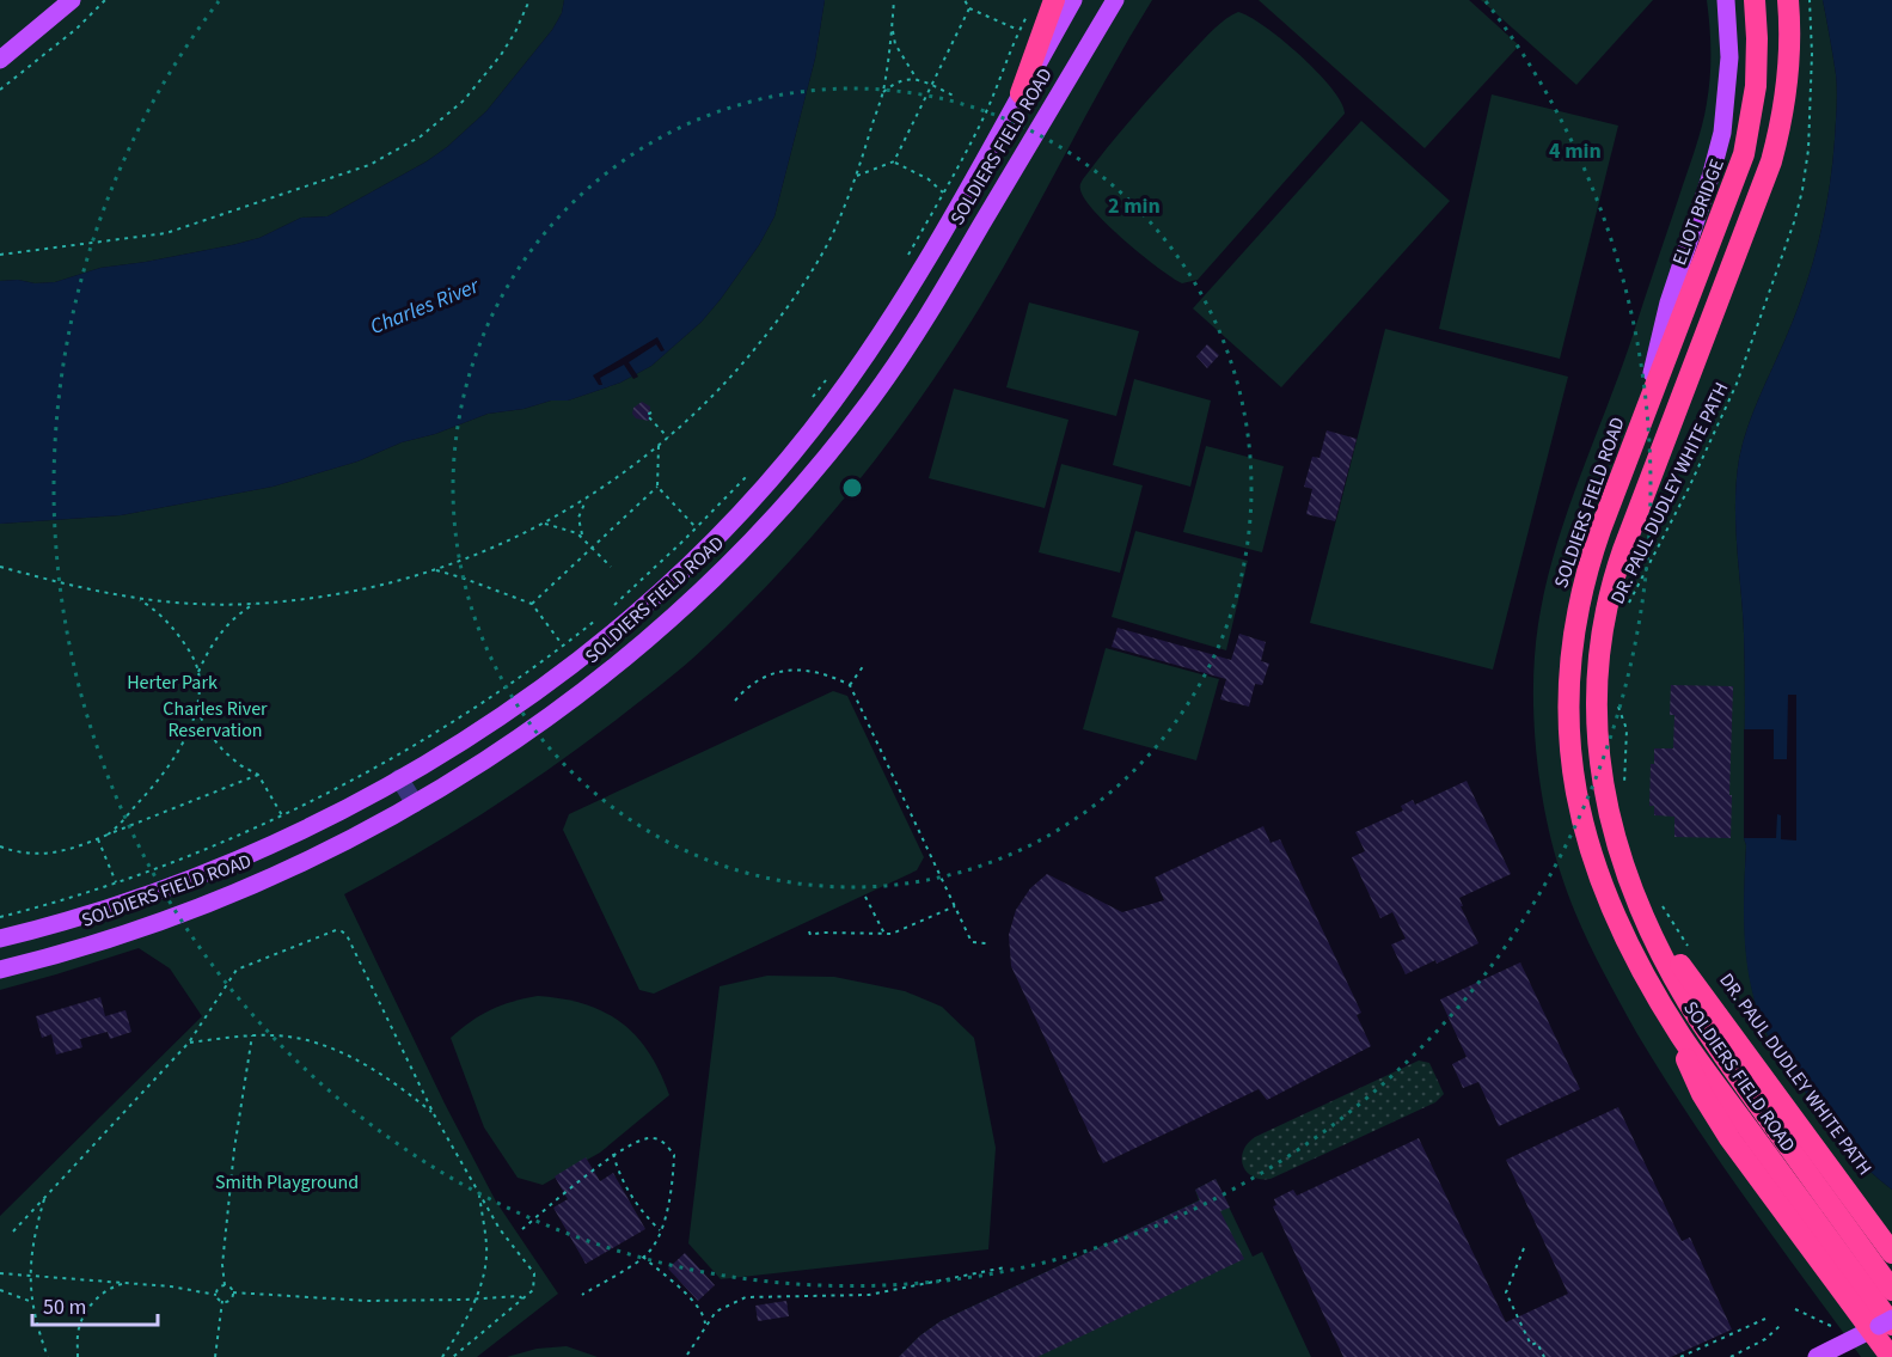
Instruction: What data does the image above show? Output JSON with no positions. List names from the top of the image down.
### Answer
{
  "streets": {
    "highway": ["SOLDIERS FIELD ROAD", "ELIOT BRIDGE"],
    "path": ["DR. PAUL DUDLEY WHITE PATH"]
  },
  "crossings": [
    ["SOLDIERS FIELD ROAD", "ELIOT BRIDGE"]
  ],
  "water": ["Charles River"],
  "parks": ["Herter Park", "Charles River Reservation", "Smith Playground"],
  "scale_bar": "50 m",
  "rings": ["4 min", "2 min"]
}
